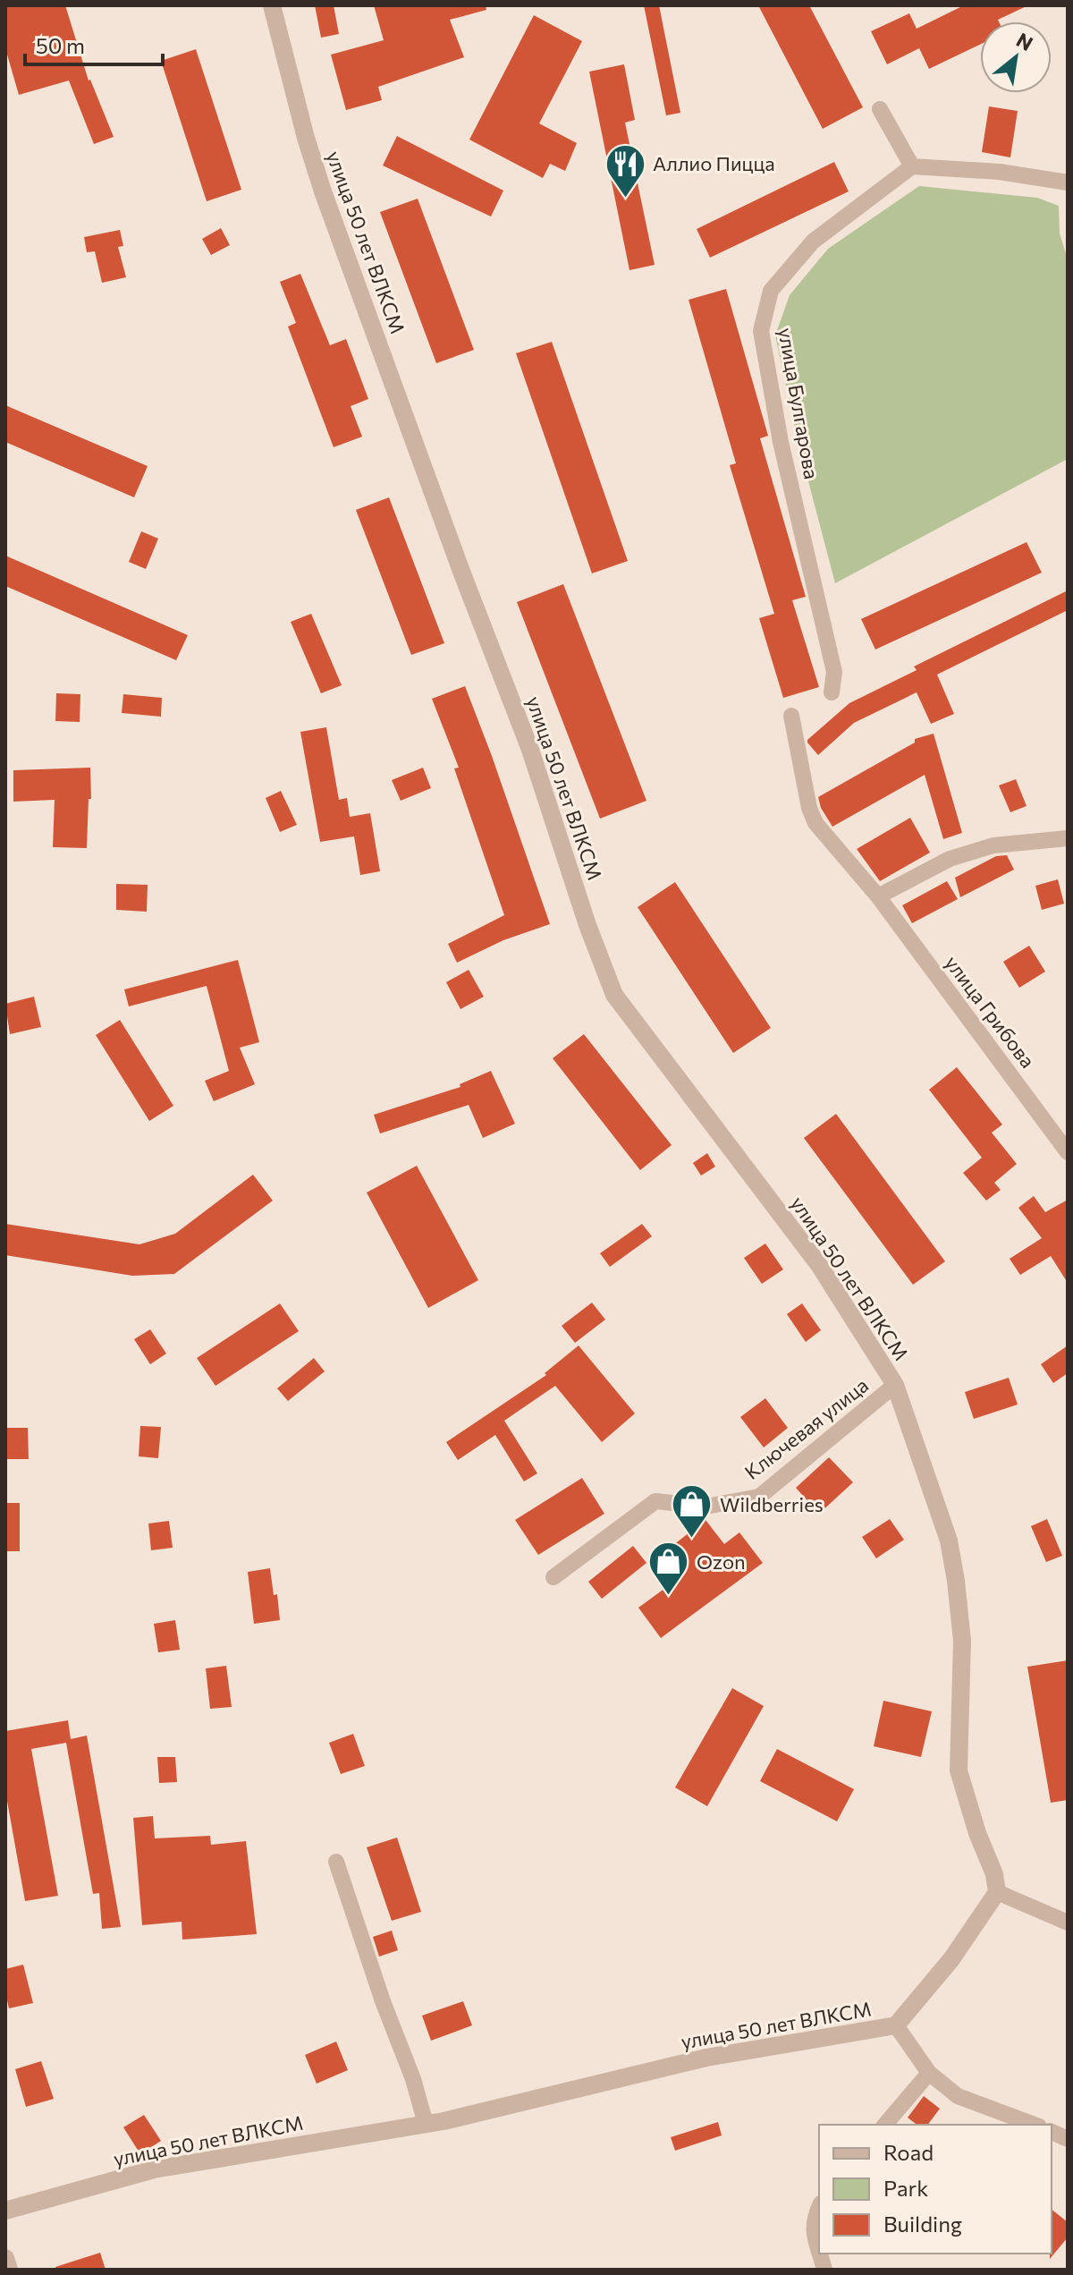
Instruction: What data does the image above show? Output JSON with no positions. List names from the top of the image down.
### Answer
{
  "streets": {
    "street": [
      "улица 50 лет ВЛКСМ",
      "улица Булгарова",
      "улица Грибова",
      "Ключевая улица"
    ]
  },
  "crossings": [
    ["улица 50 лет ВЛКСМ", "Ключевая улица"]
  ],
  "places": {
    "restaurant": ["Аллио Пицца"],
    "shop": ["Wildberries", "Ozon"]
  },
  "legend": ["Road", "Park", "Building"],
  "scale_bar": "50 m",
  "north": "top right"
}
